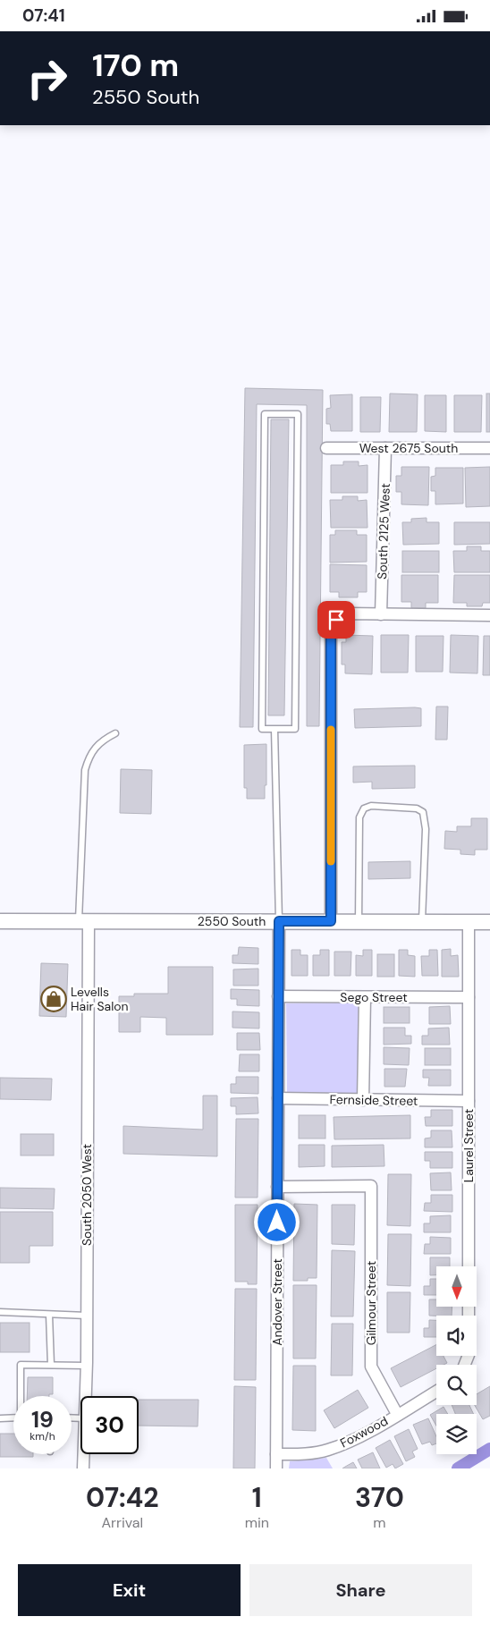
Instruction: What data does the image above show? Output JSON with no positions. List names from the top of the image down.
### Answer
{
  "streets": {
    "street": [
      "West 2675 South",
      "South 2125 West",
      "2550 South",
      "Sego Street",
      "Fernside Street",
      "Laurel Street",
      "South 2050 West",
      "Andover Street",
      "Gilmour Street",
      "Foxwood"
    ]
  },
  "crossings": [
    ["West 2675 South", "South 2125 West"],
    ["2550 South", "Laurel Street"],
    ["2550 South", "South 2050 West"],
    ["2550 South", "Andover Street"],
    ["Sego Street", "Laurel Street"],
    ["Sego Street", "Andover Street"],
    ["Fernside Street", "Laurel Street"],
    ["Fernside Street", "Andover Street"],
    ["Andover Street", "Gilmour Street"],
    ["Andover Street", "Foxwood"],
    ["Gilmour Street", "Foxwood"]
  ],
  "places": {
    "shop": ["Levells Hair Salon"]
  },
  "north": "bottom",
  "page": {
    "status": "07:41",
    "turn": ["170 m", "2550 South"],
    "speed": "19 km/h",
    "limit": "30",
    "eta": [
      "07:42",
      "Arrival",
      "1",
      "min",
      "370",
      "m"
    ],
    "buttons": ["Exit", "Share"]
  }
}
